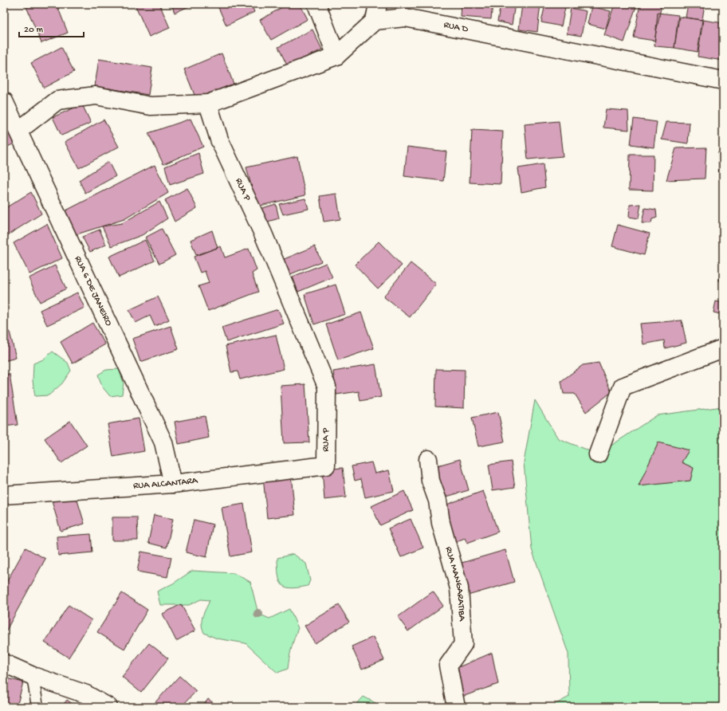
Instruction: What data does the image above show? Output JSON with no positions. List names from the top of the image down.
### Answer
{
  "streets": {
    "street": [
      "RUA D",
      "RUA P",
      "RUA 6 DE JANEIRO",
      "RUA ALCANTARA",
      "RUA MANGARATIBA"
    ]
  },
  "crossings": [
    ["RUA P", "RUA ALCANTARA"],
    ["RUA 6 DE JANEIRO", "RUA ALCANTARA"]
  ],
  "scale_bar": "20 m"
}
